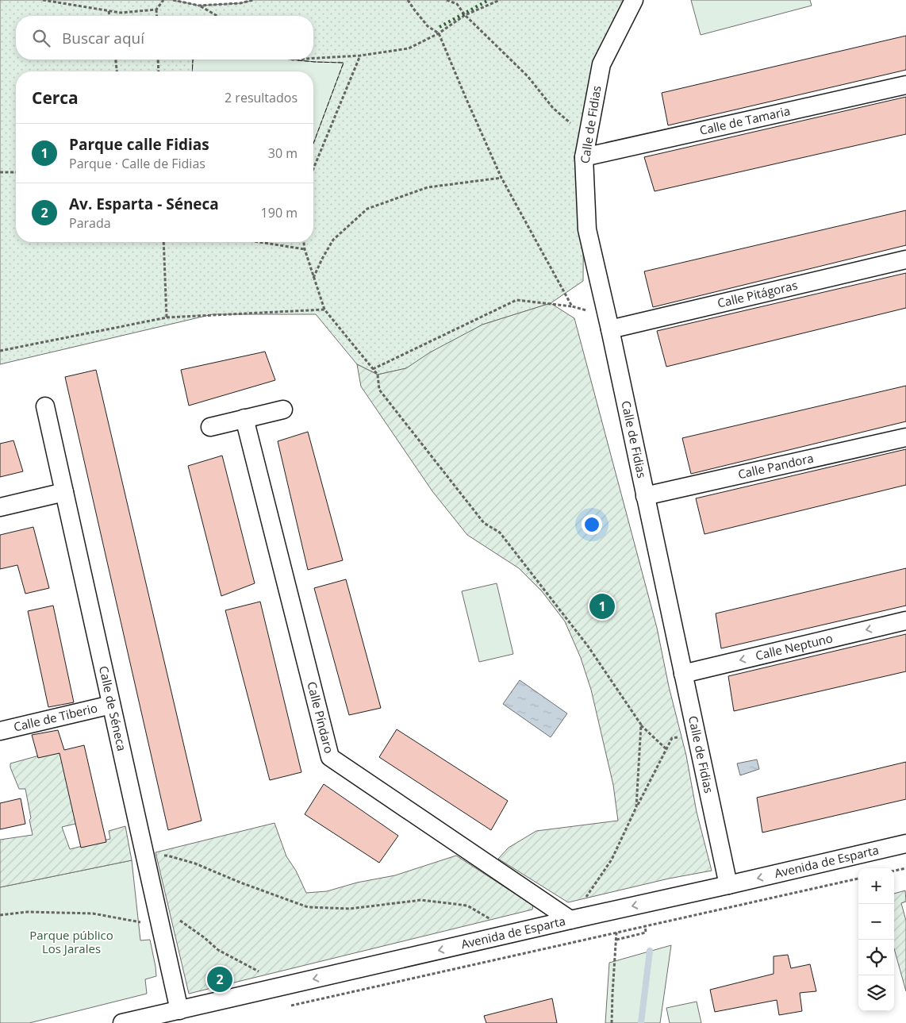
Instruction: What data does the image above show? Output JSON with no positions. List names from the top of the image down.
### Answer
{
  "streets": {
    "street": [
      "Calle de Tamaria",
      "Calle de Fidias",
      "Calle Pitágoras",
      "Calle Pandora",
      "Calle Neptuno",
      "Calle de Séneca",
      "Calle Píndaro",
      "Calle de Tiberio",
      "Avenida de Esparta"
    ]
  },
  "crossings": [
    ["Calle de Tamaria", "Calle de Fidias"],
    ["Calle de Fidias", "Calle Pitágoras"],
    ["Calle de Fidias", "Calle Pandora"],
    ["Calle de Fidias", "Calle Neptuno"],
    ["Calle de Fidias", "Avenida de Esparta"],
    ["Calle de Séneca", "Calle de Tiberio"],
    ["Calle de Séneca", "Avenida de Esparta"],
    ["Calle Píndaro", "Avenida de Esparta"]
  ],
  "one_way": ["Calle Neptuno", "Avenida de Esparta"],
  "parks": ["Parque público Los Jarales"],
  "page": {
    "search": "Buscar aquí",
    "heading": ["Cerca", "2 resultados"],
    "list": [
      {
        "mark": "1",
        "name": "Parque calle Fidias",
        "note": "Parque · Calle de Fidias",
        "value": "30 m"
      },
      {
        "mark": "2",
        "name": "Av. Esparta - Séneca",
        "note": "Parada",
        "value": "190 m"
      }
    ],
    "pins": ["1", "2"],
    "map_buttons": ["+", "−"]
  }
}
